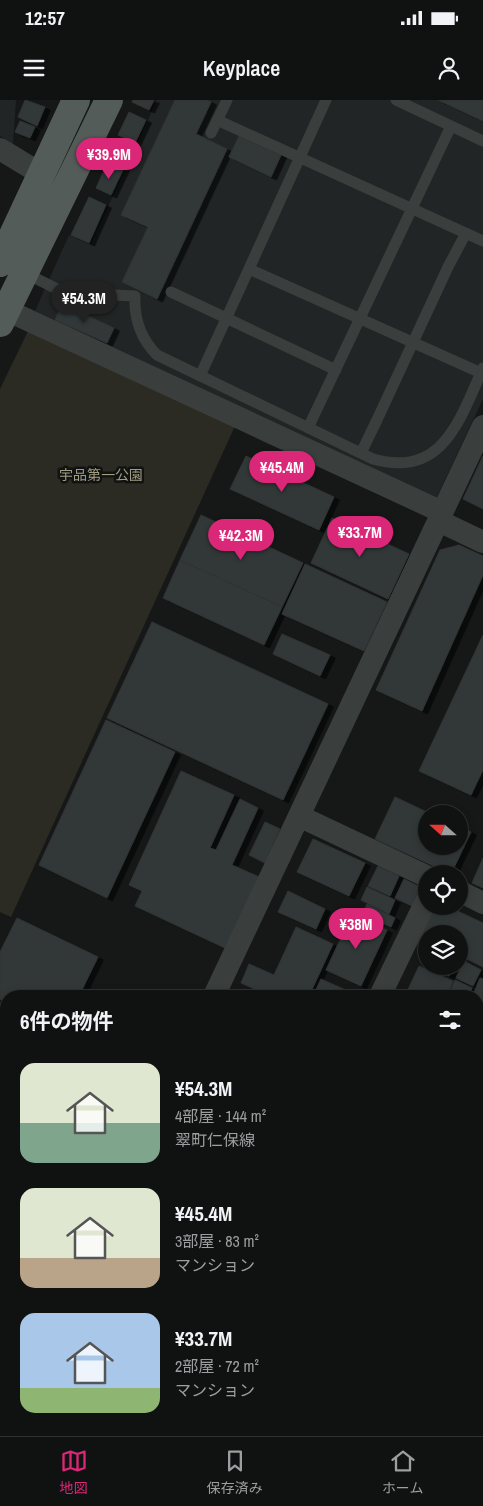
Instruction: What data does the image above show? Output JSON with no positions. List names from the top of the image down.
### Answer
{
  "parks": ["宇品第一公園"],
  "north": "left",
  "page": {
    "status": "12:57",
    "header": "Keyplace",
    "price": [
      "¥39.9M",
      "¥54.3M",
      "¥45.4M",
      "¥33.7M",
      "¥42.3M",
      "¥38M"
    ],
    "heading": "6件の物件",
    "list": [
      {
        "name": "¥54.3M",
        "note": "4部屋 · 144 m² · 翠町仁保線"
      },
      {
        "name": "¥45.4M",
        "note": "3部屋 · 83 m² · マンション"
      },
      {
        "name": "¥33.7M",
        "note": "2部屋 · 72 m² · マンション"
      }
    ],
    "tabs": ["地図", "保存済み", "ホーム"]
  }
}
